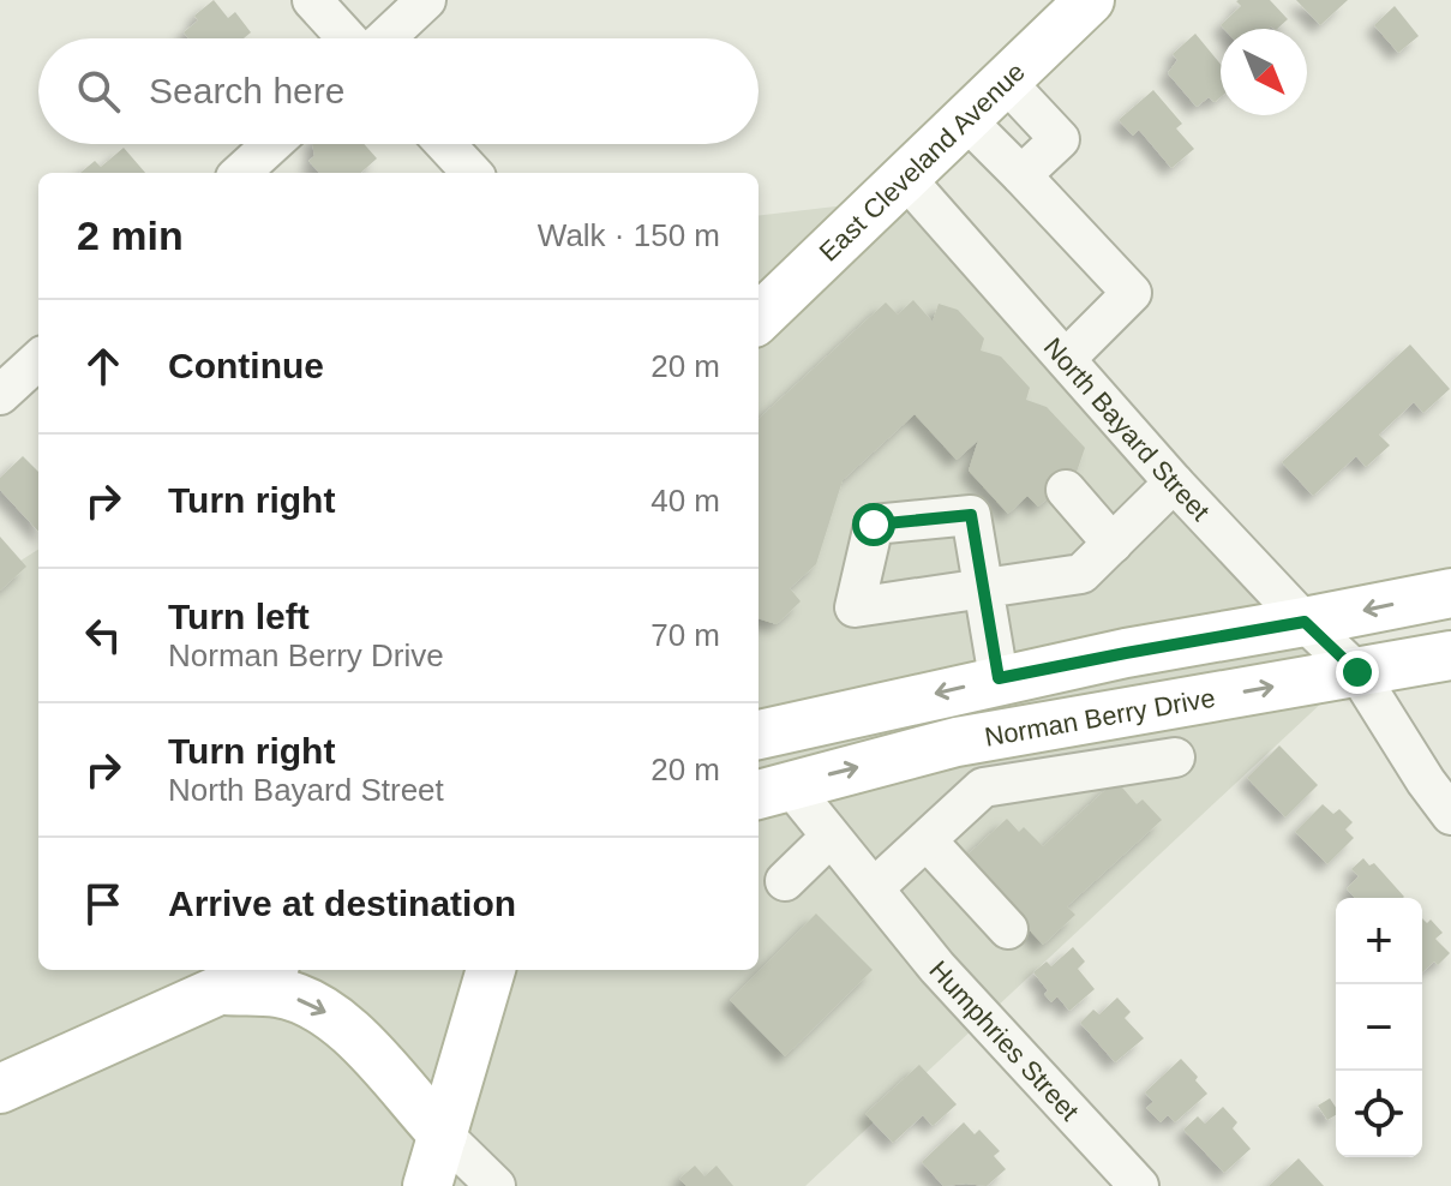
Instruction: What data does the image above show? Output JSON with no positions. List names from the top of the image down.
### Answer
{
  "streets": {
    "main road": ["East Cleveland Avenue", "Norman Berry Drive"],
    "street": ["North Bayard Street", "Humphries Street"]
  },
  "crossings": [
    ["East Cleveland Avenue", "North Bayard Street"],
    ["North Bayard Street", "Norman Berry Drive"],
    ["Norman Berry Drive", "Humphries Street"]
  ],
  "north": "bottom right",
  "page": {
    "search": "Search here",
    "heading": ["2 min", "Walk · 150 m"],
    "list": [
      ["Continue", "20 m"],
      ["Turn right", "40 m"],
      ["Turn left", "Norman Berry Drive", "70 m"],
      ["Turn right", "North Bayard Street", "20 m"],
      "Arrive at destination"
    ],
    "map_buttons": ["+", "−"]
  }
}
